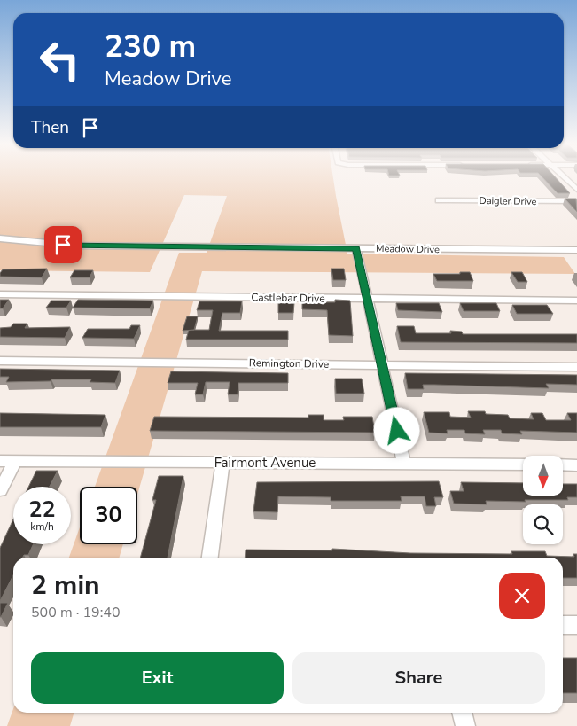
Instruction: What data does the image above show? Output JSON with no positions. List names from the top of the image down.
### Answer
{
  "streets": {
    "street": [
      "Daigler Drive",
      "Meadow Drive",
      "Castlebar Drive",
      "Remington Drive",
      "Fairmont Avenue"
    ]
  },
  "north": "bottom",
  "page": {
    "turn": ["230 m", "Meadow Drive"],
    "then": "Then",
    "speed": "22 km/h",
    "limit": "30",
    "heading": ["2 min", "500 m · 19:40"],
    "buttons": ["Exit", "Share"]
  }
}
